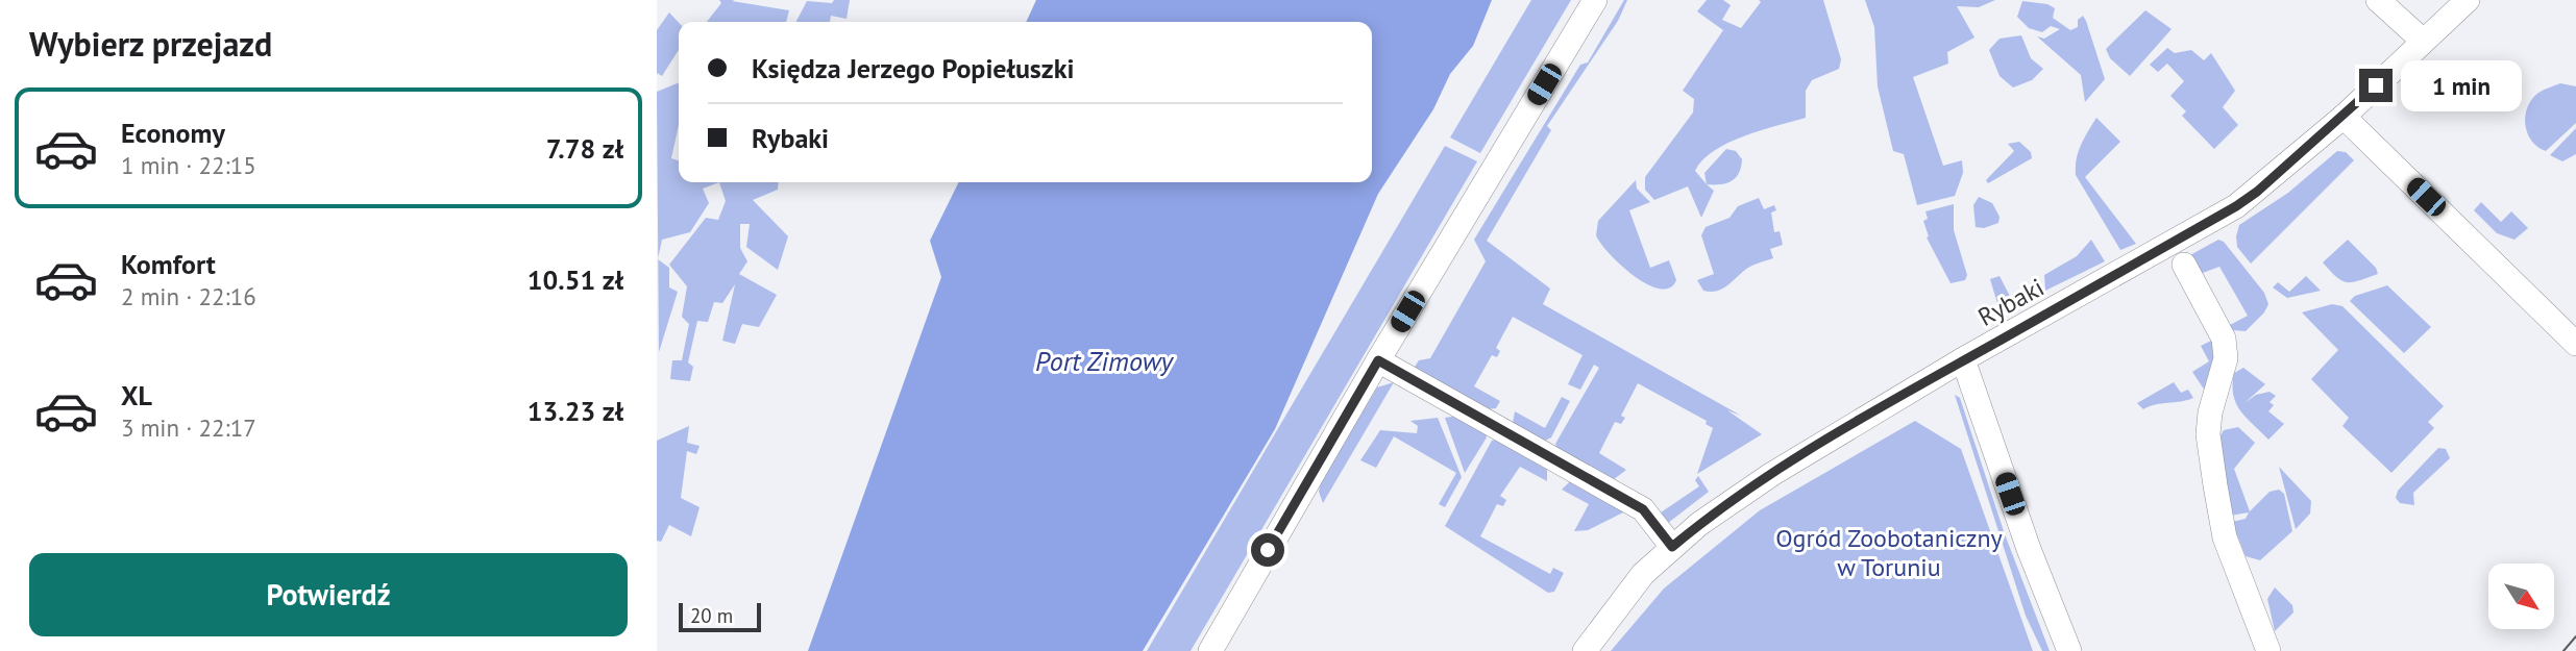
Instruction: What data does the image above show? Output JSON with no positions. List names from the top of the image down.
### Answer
{
  "streets": {
    "street": ["Rybaki"]
  },
  "water": ["Port Zimowy"],
  "parks": ["Ogród Zoobotaniczny w Toruniu"],
  "scale_bar": "20 m",
  "north": "bottom right",
  "page": {
    "heading": "Wybierz przejazd",
    "banner": ["Księdza Jerzego Popiełuszki", "Rybaki"],
    "bubble": "1 min",
    "list": [
      {
        "name": "Economy",
        "note": "1 min · 22:15",
        "value": "7.78 zł"
      },
      {
        "name": "Komfort",
        "note": "2 min · 22:16",
        "value": "10.51 zł"
      },
      {
        "name": "XL",
        "note": "3 min · 22:17",
        "value": "13.23 zł"
      }
    ],
    "buttons": "Potwierdź",
    "scale": "20 m"
  }
}
